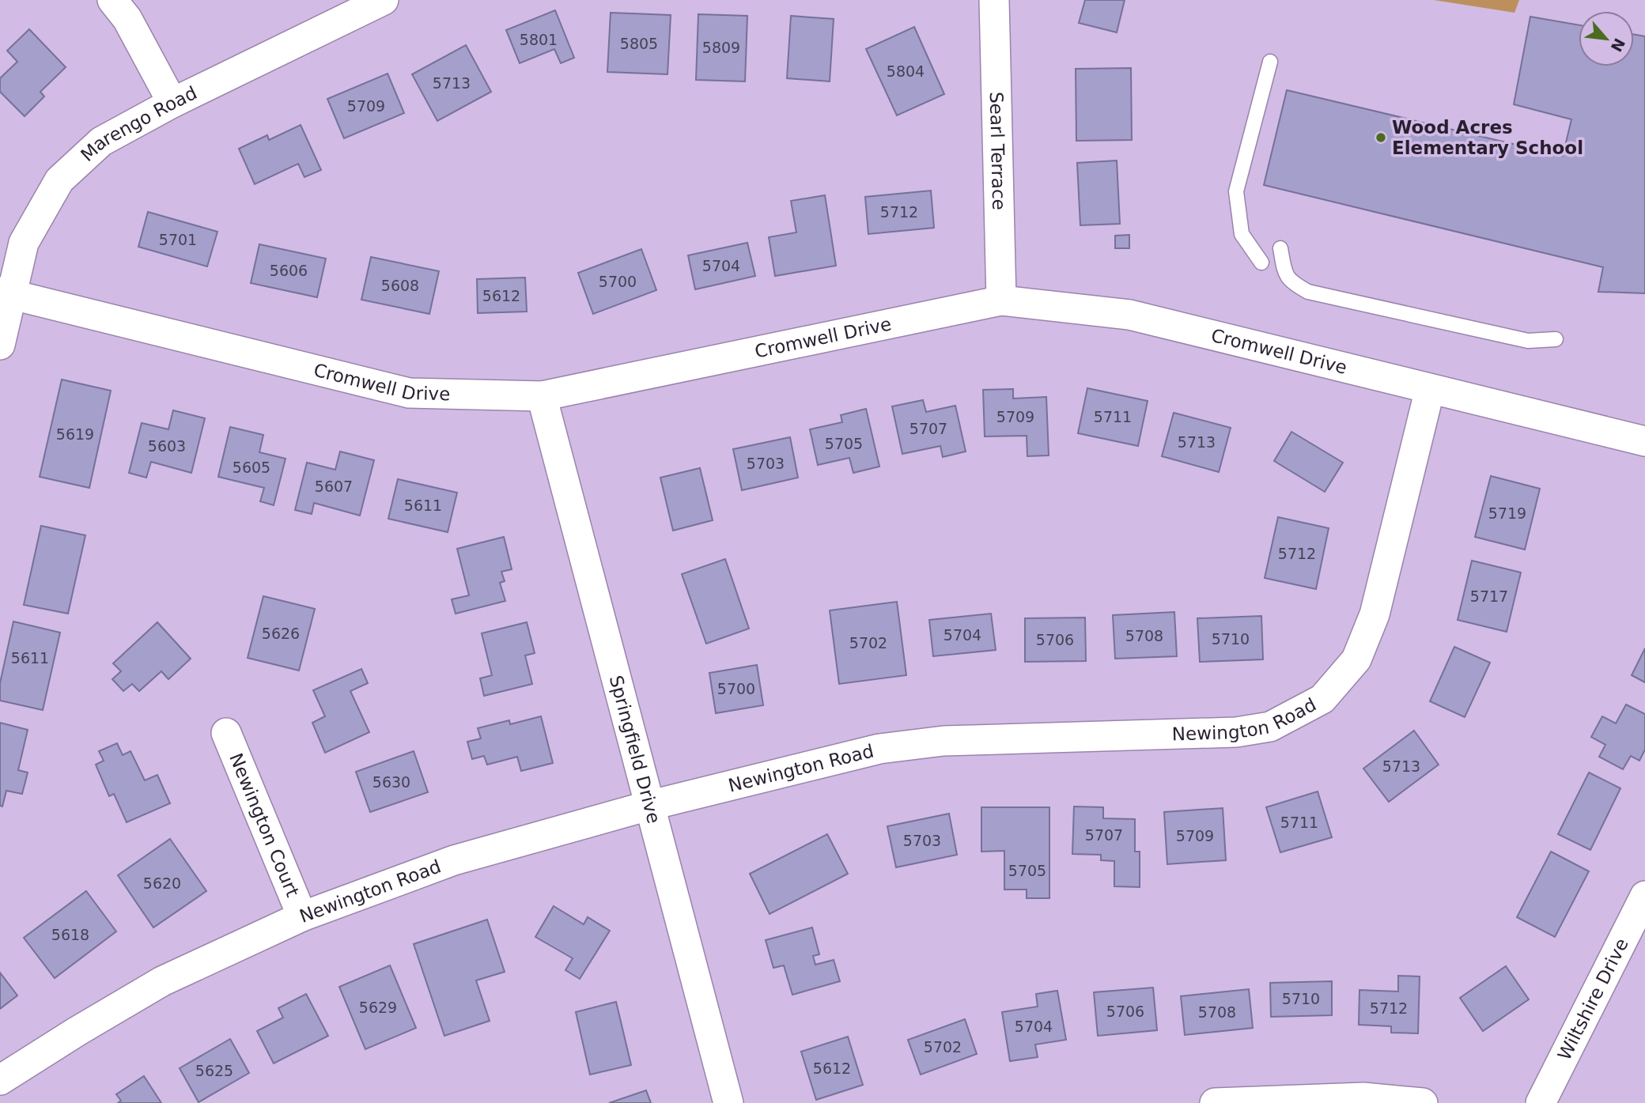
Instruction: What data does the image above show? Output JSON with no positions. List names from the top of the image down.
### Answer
{
  "streets": {
    "street": [
      "Marengo Road",
      "Searl Terrace",
      "Cromwell Drive",
      "Newington Road",
      "Springfield Drive",
      "Newington Court",
      "Wiltshire Drive"
    ]
  },
  "crossings": [
    ["Marengo Road", "Cromwell Drive"],
    ["Searl Terrace", "Cromwell Drive"],
    ["Cromwell Drive", "Newington Road"],
    ["Cromwell Drive", "Springfield Drive"],
    ["Newington Road", "Springfield Drive"],
    ["Newington Road", "Newington Court"]
  ],
  "places": ["Wood Acres Elementary School"],
  "house_numbers": [
    "5801",
    "5805",
    "5809",
    "5804",
    "5713",
    "5709",
    "5712",
    "5701",
    "5704",
    "5606",
    "5700",
    "5608",
    "5612",
    "5709",
    "5711",
    "5707",
    "5619",
    "5713",
    "5705",
    "5603",
    "5703",
    "5605",
    "5607",
    "5611",
    "5719",
    "5712",
    "5717",
    "5626",
    "5704",
    "5708",
    "5710",
    "5706",
    "5702",
    "5611",
    "5700",
    "5713",
    "5630",
    "5711",
    "5707",
    "5709",
    "5703",
    "5705",
    "5620",
    "5618",
    "5710",
    "5629",
    "5712",
    "5706",
    "5708",
    "5704",
    "5702",
    "5612",
    "5625"
  ],
  "north": "bottom right"
}
